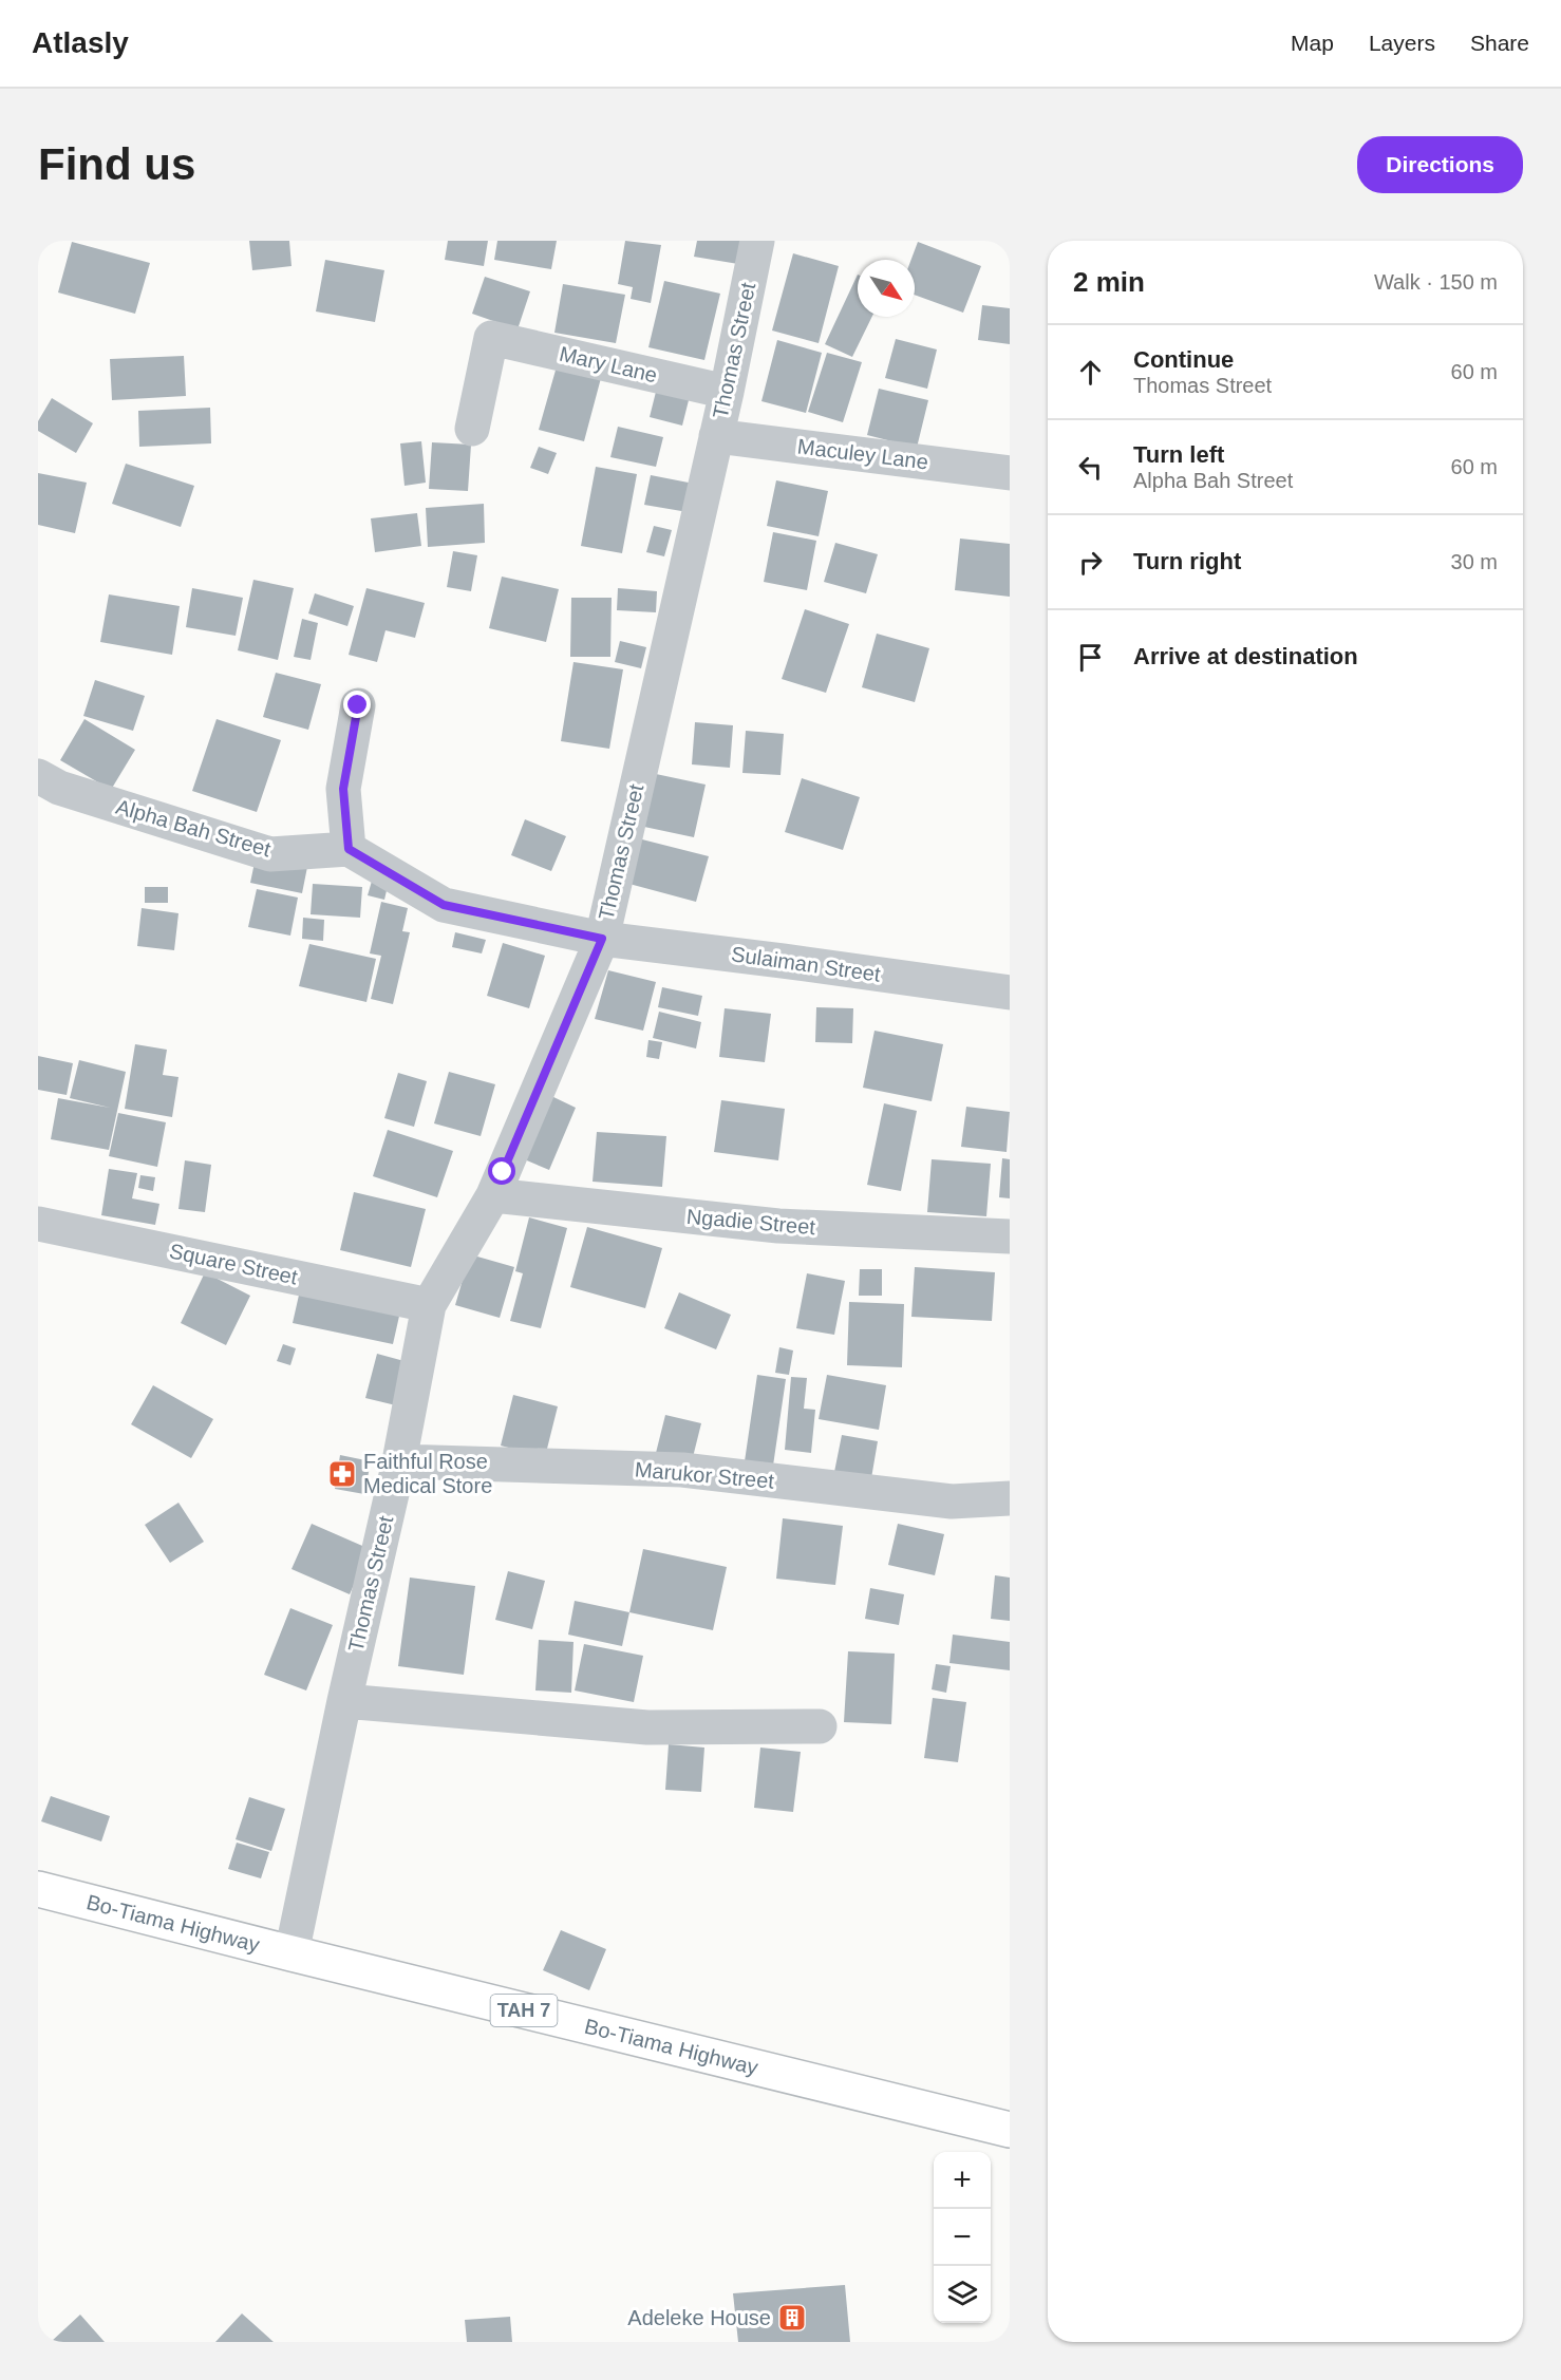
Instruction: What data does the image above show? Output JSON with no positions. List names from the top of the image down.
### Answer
{
  "streets": {
    "highway": ["Bo-Tiama Highway", "TAH 7"],
    "street": [
      "Thomas Street",
      "Mary Lane",
      "Maculey Lane",
      "Alpha Bah Street",
      "Sulaiman Street",
      "Ngadie Street",
      "Square Street",
      "Marukor Street"
    ]
  },
  "crossings": [
    ["Thomas Street", "Mary Lane"],
    ["Thomas Street", "Maculey Lane"],
    ["Thomas Street", "Sulaiman Street"],
    ["Thomas Street", "Ngadie Street"],
    ["Thomas Street", "Square Street"],
    ["Thomas Street", "Marukor Street"],
    ["Thomas Street", "Bo-Tiama Highway"]
  ],
  "places": {
    "pharmacy": ["Faithful Rose Medical Store"],
    "building": ["Adeleke House"]
  },
  "north": "bottom right",
  "page": {
    "header": "Atlasly",
    "nav": ["Map", "Layers", "Share"],
    "buttons": "Directions",
    "title": "Find us",
    "heading": ["2 min", "Walk · 150 m"],
    "list": [
      ["Continue", "Thomas Street", "60 m"],
      ["Turn left", "Alpha Bah Street", "60 m"],
      ["Turn right", "30 m"],
      "Arrive at destination"
    ],
    "map_buttons": ["+", "−"]
  }
}
